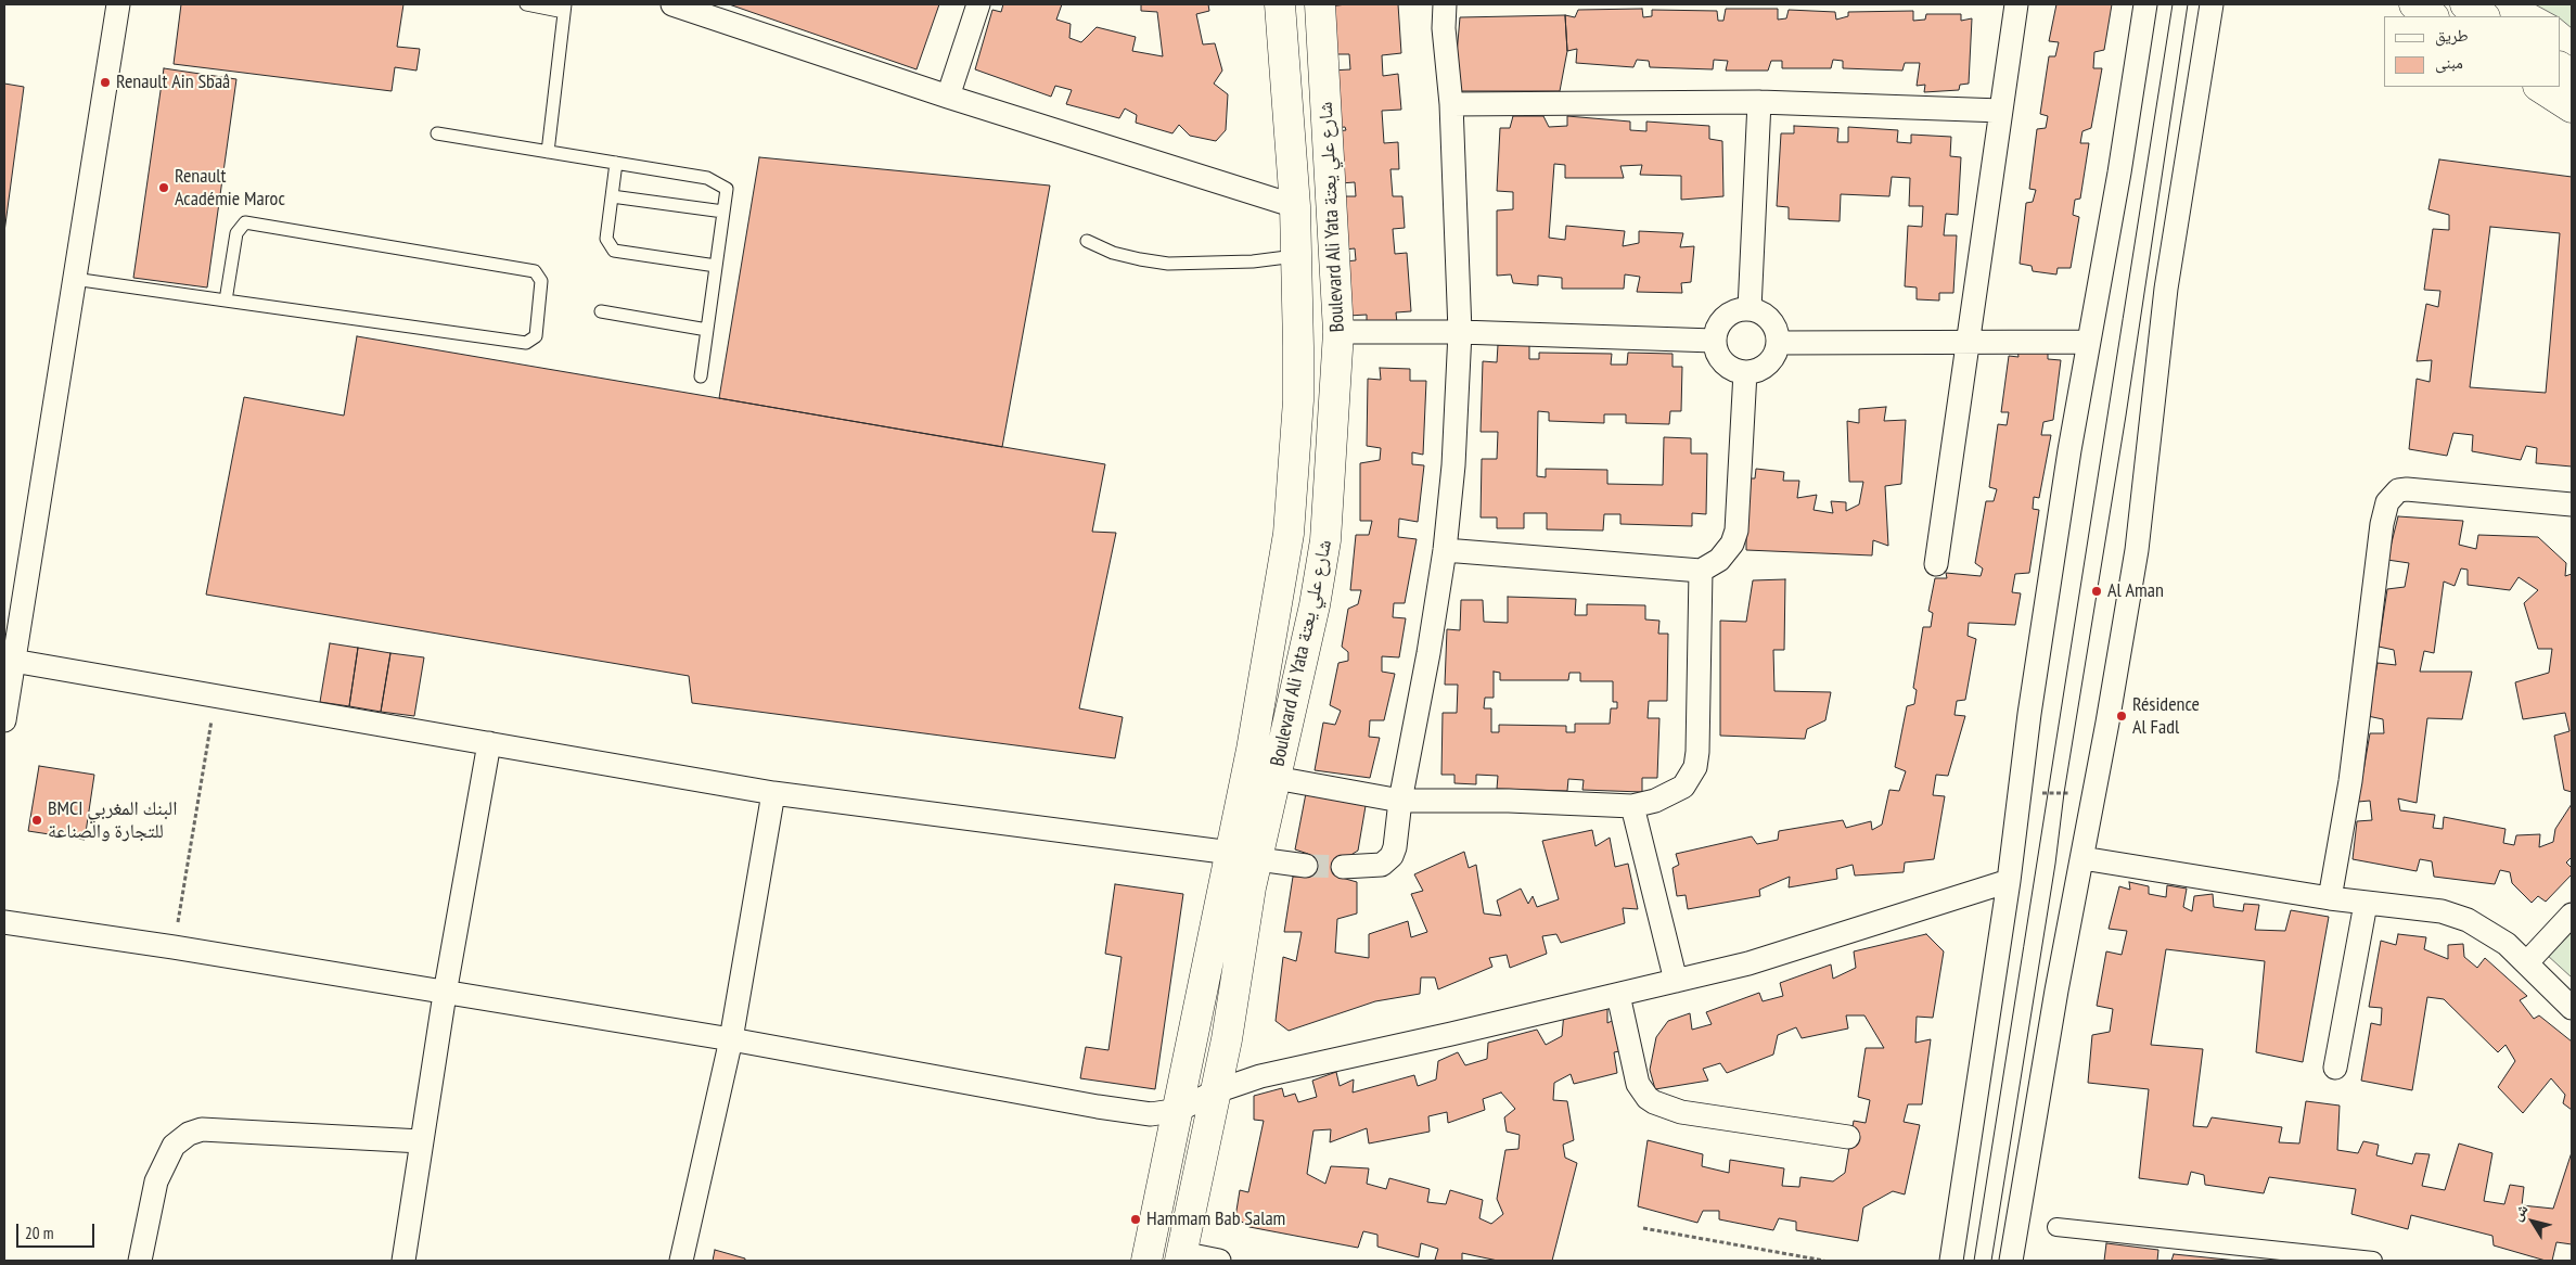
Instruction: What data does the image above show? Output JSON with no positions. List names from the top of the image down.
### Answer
{
  "streets": {
    "street": ["Boulevard Ali Yata شارع علي يعتة"]
  },
  "places": [
    "Renault Ain Sbaâ",
    "Renault Académie Maroc",
    "Al Aman",
    "Résidence Al Fadl",
    "BMCI البنك المغربي للتجارة والصناعة",
    "Hammam Bab Salam"
  ],
  "legend": ["طريق", "مبنى"],
  "scale_bar": "20 m",
  "north": "top left"
}
